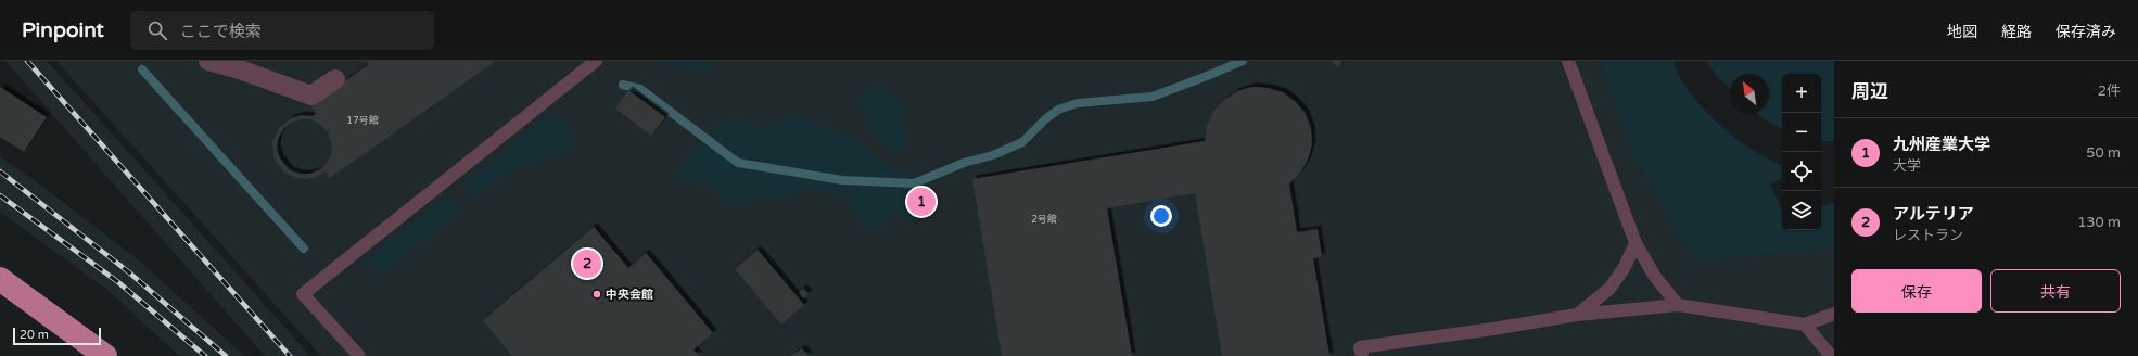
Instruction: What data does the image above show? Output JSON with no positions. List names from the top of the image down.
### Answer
{
  "places": ["中央会館"],
  "house_numbers": ["17号館", "2号館"],
  "scale_bar": "20 m",
  "north": "top left",
  "page": {
    "header": "Pinpoint",
    "search": "ここで検索",
    "nav": ["地図", "経路", "保存済み"],
    "heading": ["周辺", "2件"],
    "map_buttons": ["+", "−"],
    "list": [
      {
        "mark": "1",
        "name": "九州産業大学",
        "note": "大学",
        "value": "50 m"
      },
      {
        "mark": "2",
        "name": "アルテリア",
        "note": "レストラン",
        "value": "130 m"
      }
    ],
    "pins": ["1", "2"],
    "buttons": ["保存", "共有"],
    "scale": "20 m"
  }
}
